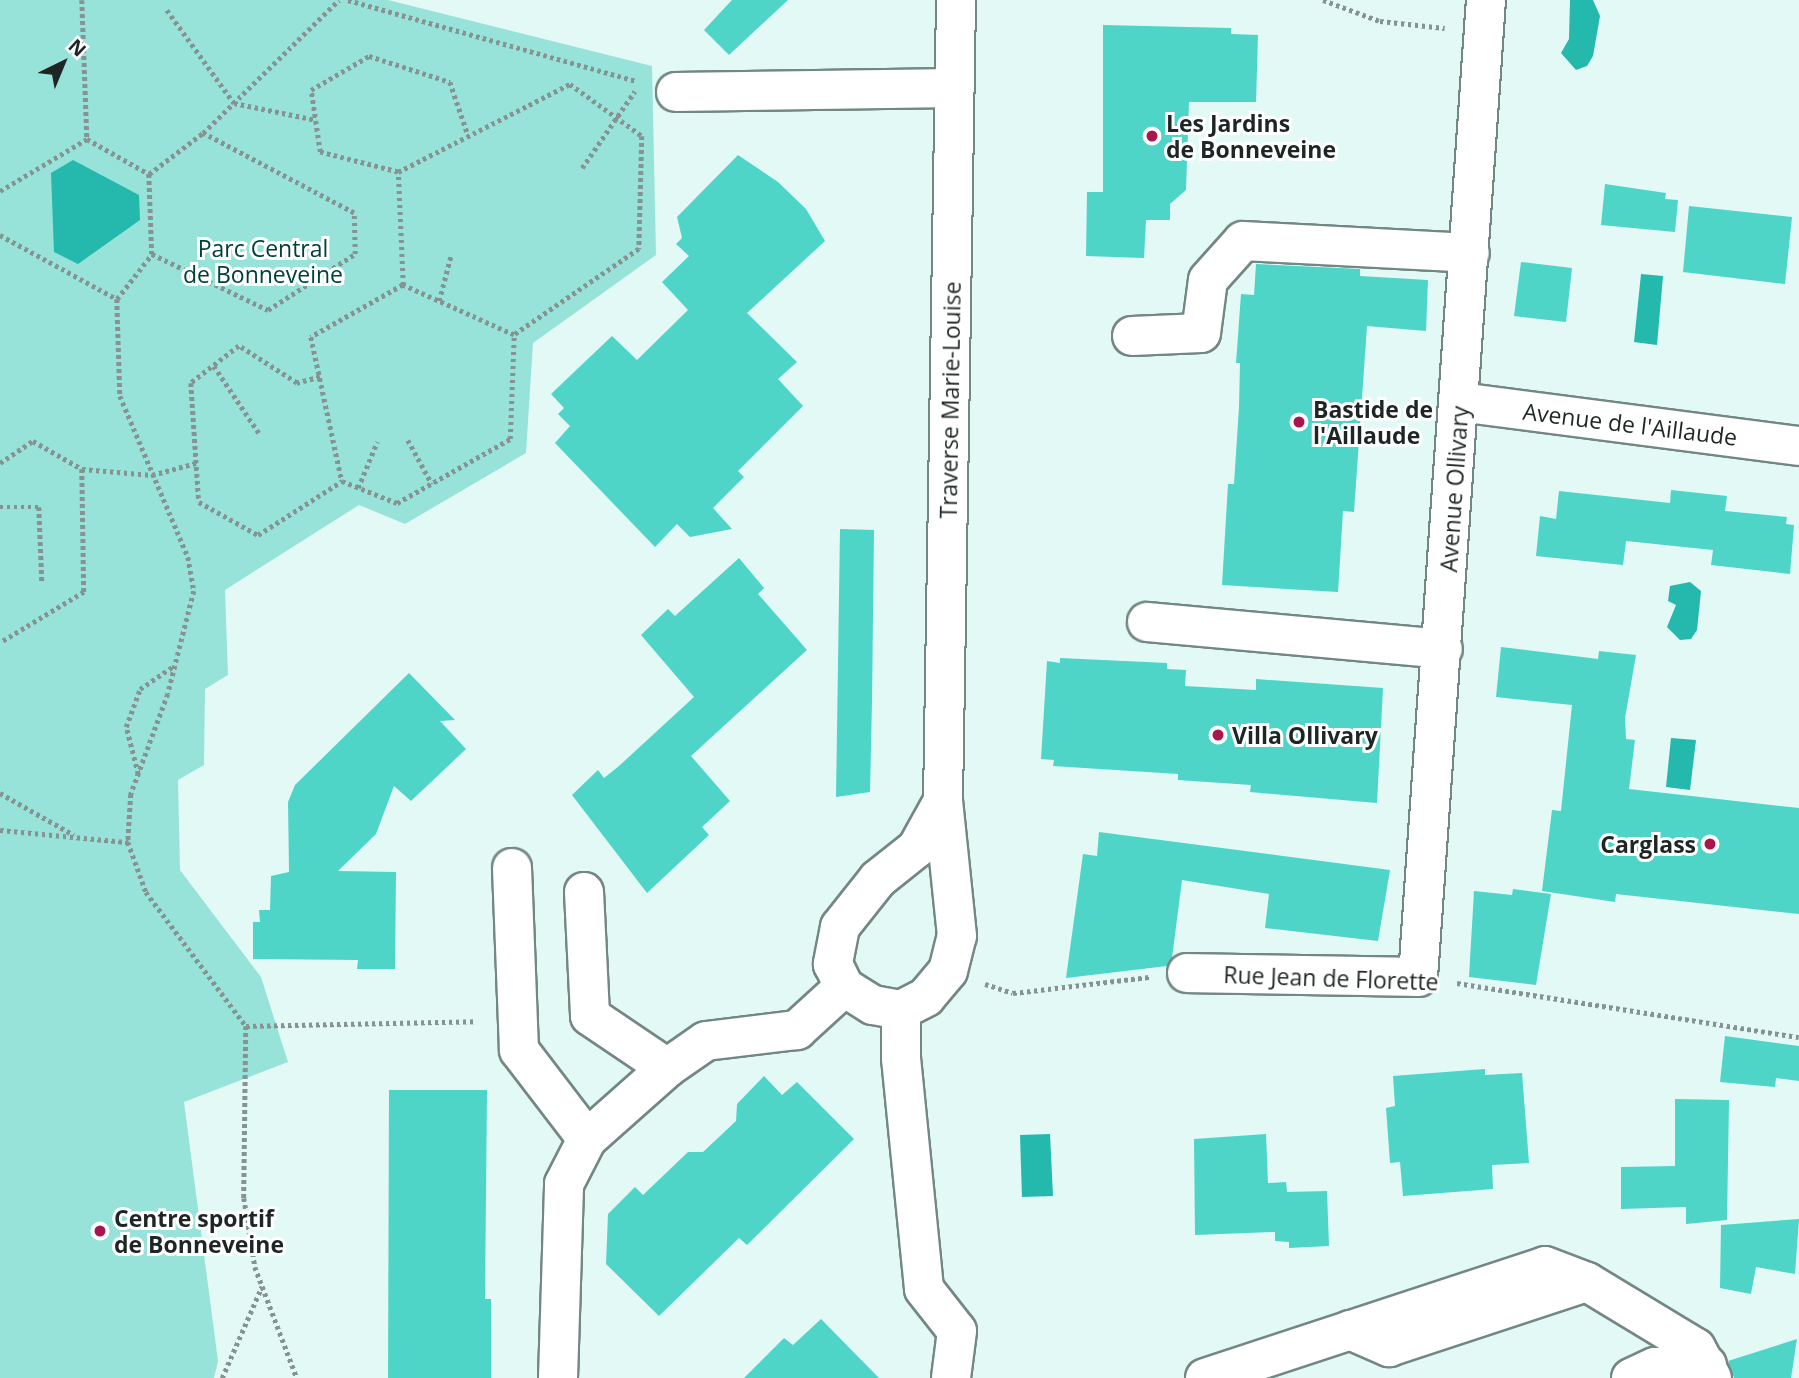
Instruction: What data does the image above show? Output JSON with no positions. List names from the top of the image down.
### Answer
{
  "streets": {
    "street": [
      "Traverse Marie-Louise",
      "Avenue de l'Aillaude",
      "Avenue Ollivary",
      "Rue Jean de Florette"
    ]
  },
  "crossings": [
    ["Avenue de l'Aillaude", "Avenue Ollivary"],
    ["Avenue Ollivary", "Rue Jean de Florette"]
  ],
  "parks": ["Parc Central de Bonneveine"],
  "places": [
    "Les Jardins de Bonneveine",
    "Bastide de l'Aillaude",
    "Villa Ollivary",
    "Carglass",
    "Centre sportif de Bonneveine"
  ],
  "north": "top right"
}
